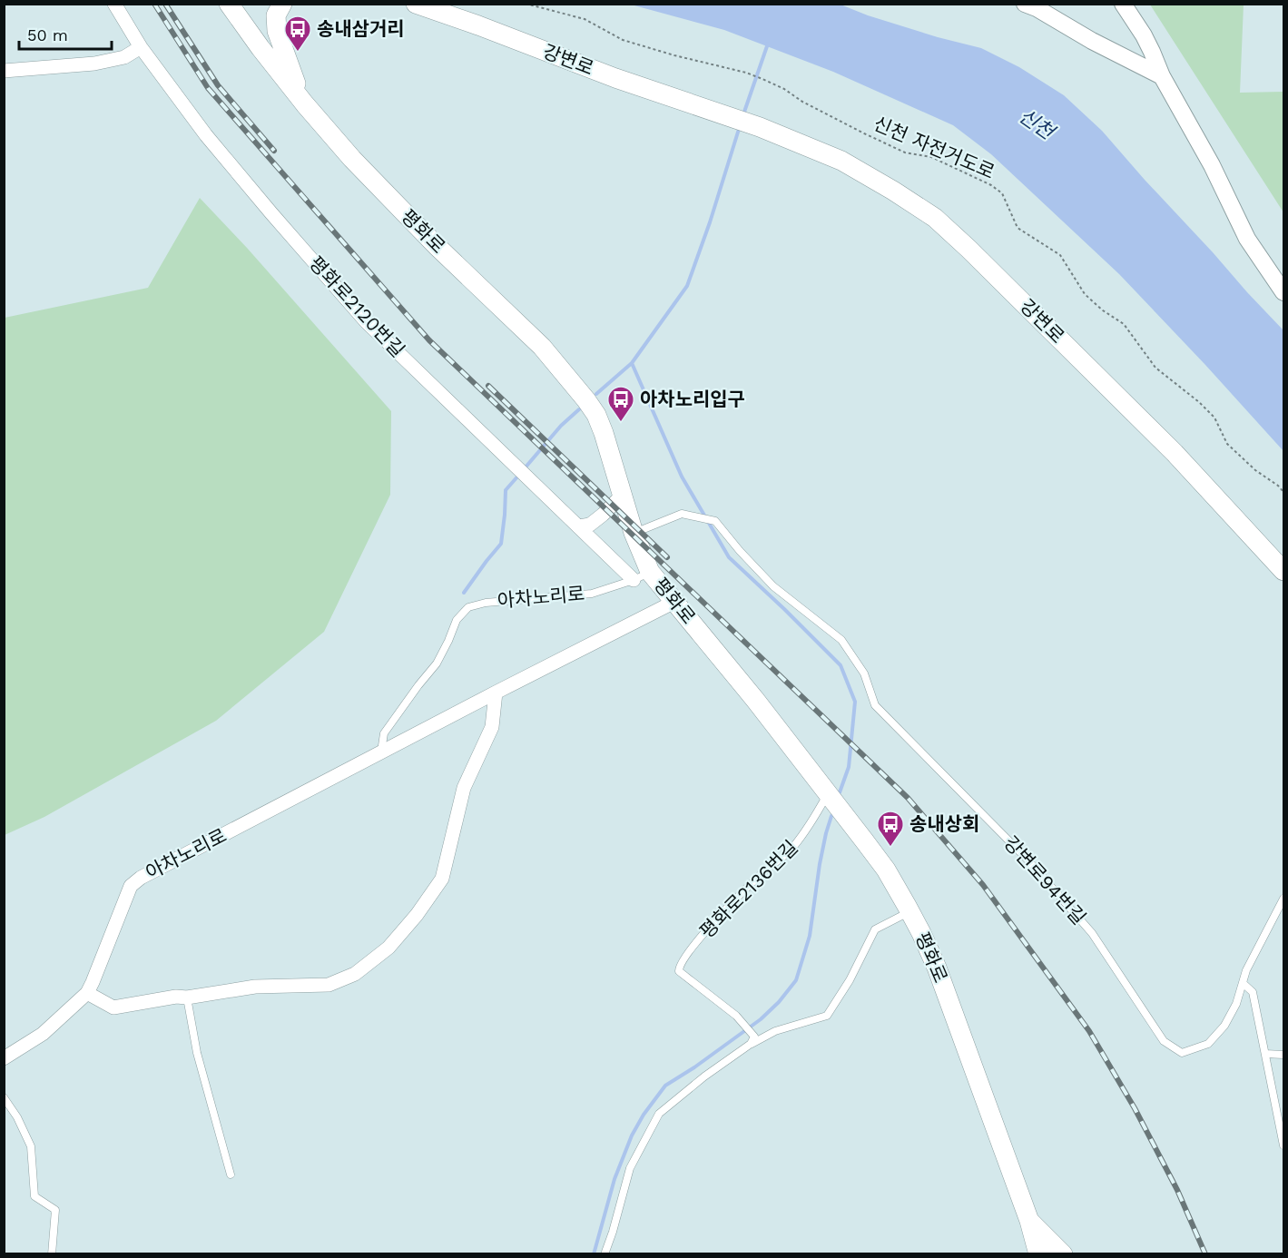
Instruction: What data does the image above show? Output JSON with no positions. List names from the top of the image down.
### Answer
{
  "streets": {
    "main road": ["강변로", "평화로"],
    "street": ["평화로2120번길", "아차노리로"],
    "lane": ["강변로94번길", "평화로2136번길"],
    "path": ["신천 자전거도로"]
  },
  "crossings": [
    ["평화로", "평화로2120번길"],
    ["평화로", "아차노리로"],
    ["평화로", "강변로94번길"],
    ["평화로", "평화로2136번길"],
    ["평화로2120번길", "아차노리로"]
  ],
  "water": ["신천"],
  "places": {
    "bus stop": ["송내삼거리", "아차노리입구", "송내상회"]
  },
  "scale_bar": "50 m"
}
